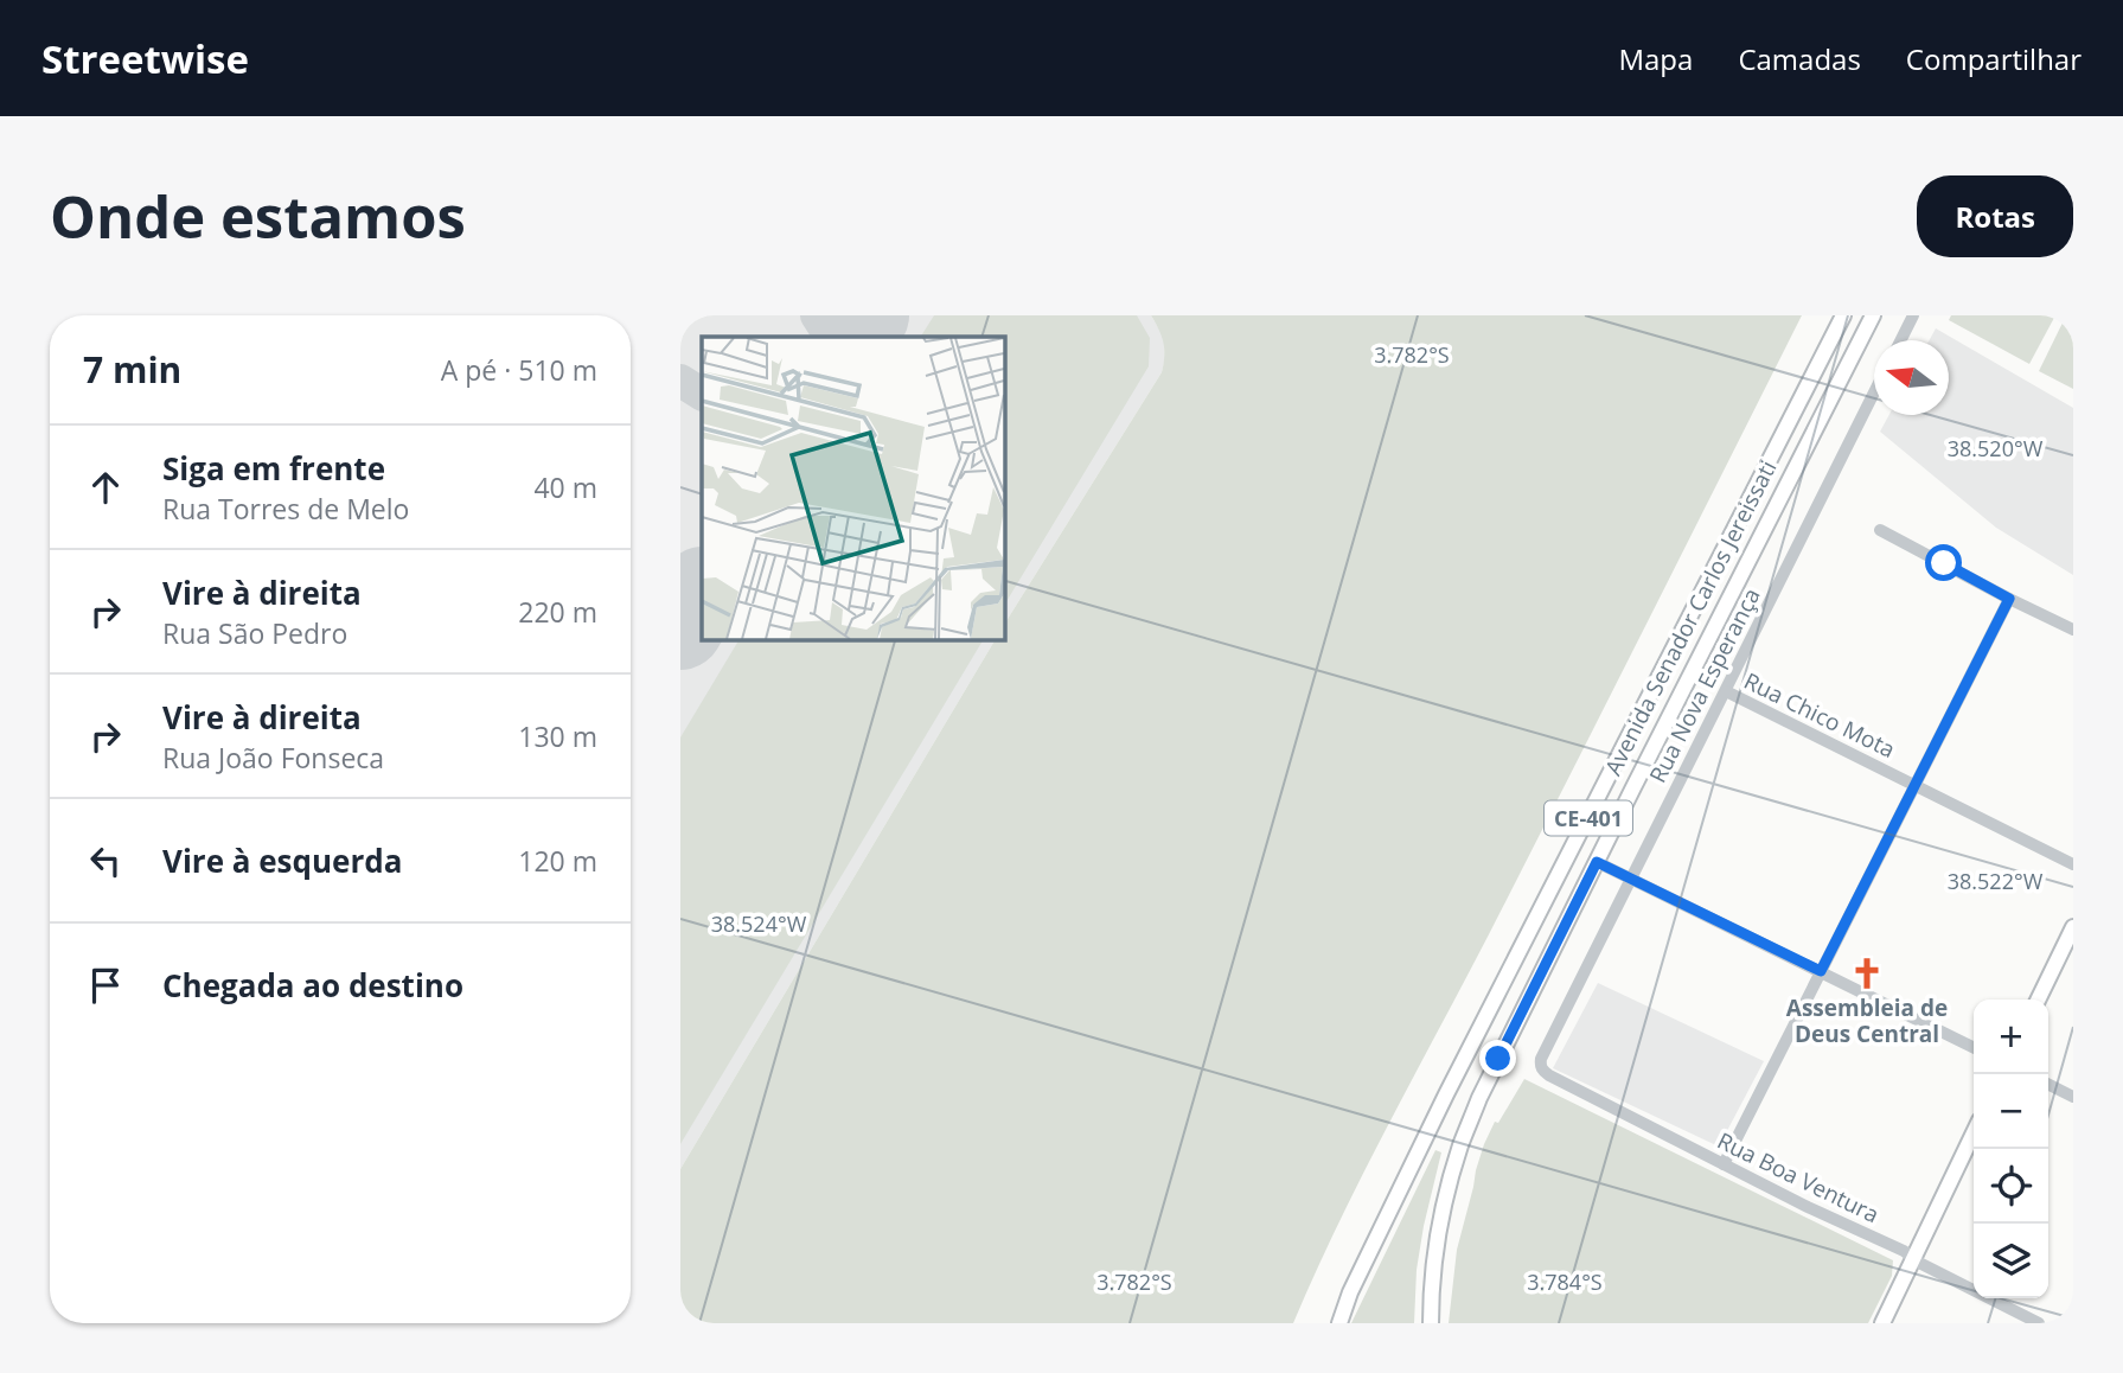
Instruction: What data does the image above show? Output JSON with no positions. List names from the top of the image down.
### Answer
{
  "streets": {
    "main road": ["Avenida Senador Carlos Jereissati", "CE-401"],
    "street": ["Rua Nova Esperança", "Rua Chico Mota", "Rua Boa Ventura"]
  },
  "crossings": [
    ["Rua Nova Esperança", "Rua Chico Mota"],
    ["Rua Nova Esperança", "Rua Boa Ventura"]
  ],
  "places": {
    "church": ["Assembleia de Deus Central"]
  },
  "north": "left",
  "page": {
    "header": "Streetwise",
    "nav": ["Mapa", "Camadas", "Compartilhar"],
    "buttons": "Rotas",
    "title": "Onde estamos",
    "heading": ["7 min", "A pé · 510 m"],
    "list": [
      ["Siga em frente", "Rua Torres de Melo", "40 m"],
      ["Vire à direita", "Rua São Pedro", "220 m"],
      ["Vire à direita", "Rua João Fonseca", "130 m"],
      ["Vire à esquerda", "120 m"],
      "Chegada ao destino"
    ],
    "map_buttons": ["+", "−"]
  },
  "coordinates": [
    "3.782°S",
    "38.520°W",
    "38.522°W",
    "38.524°W",
    "3.784°S"
  ]
}
